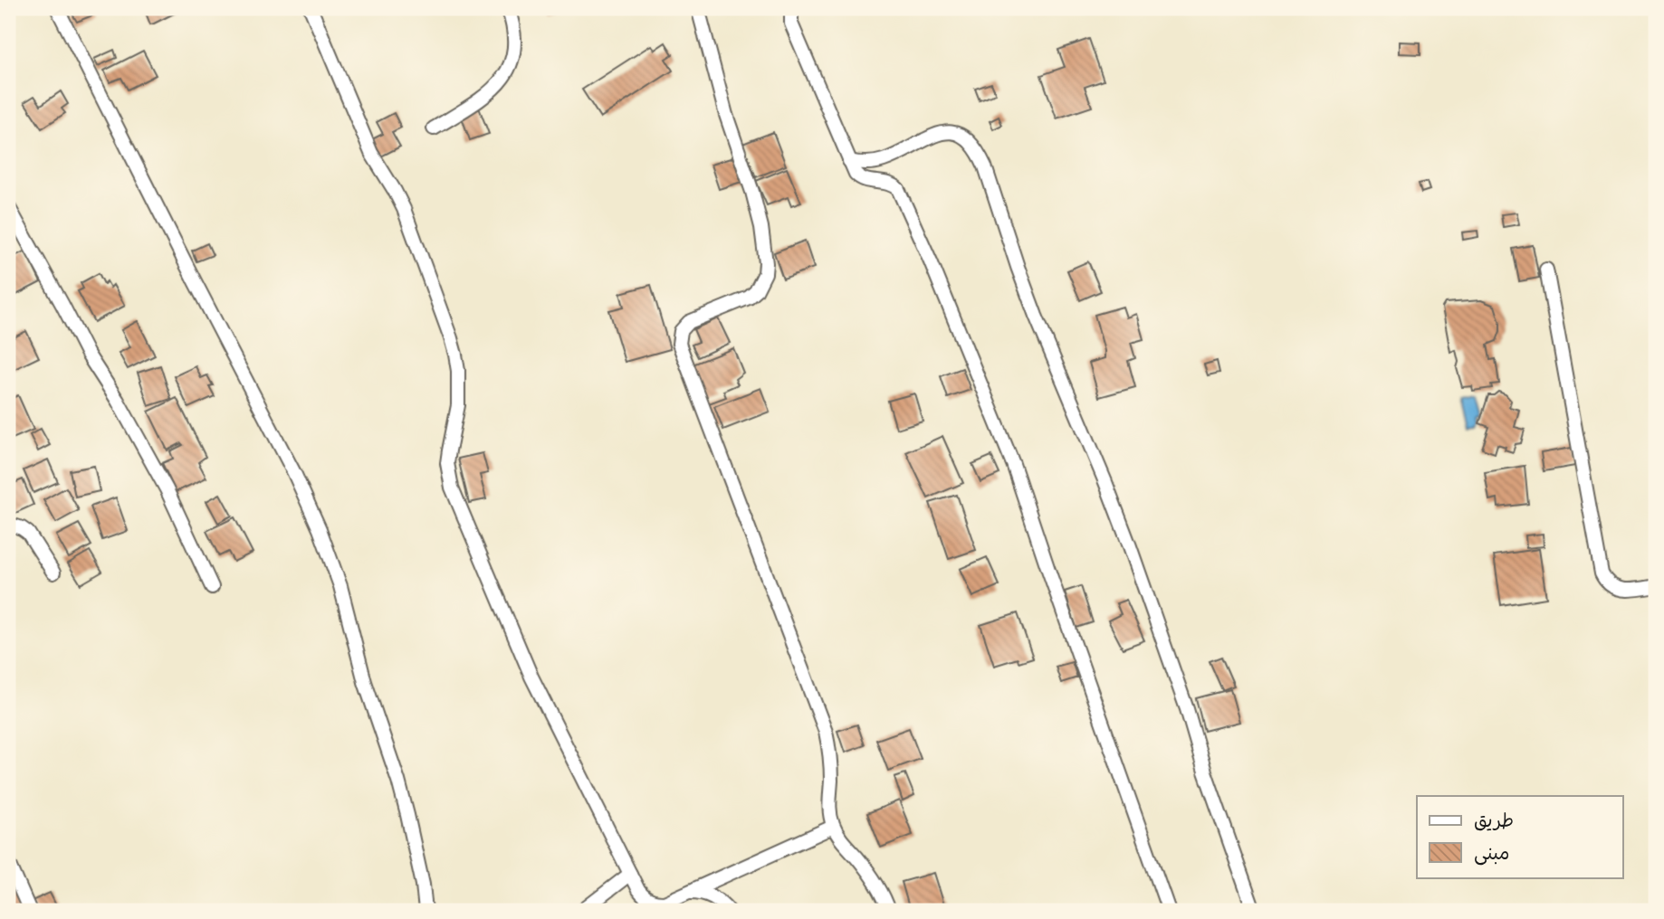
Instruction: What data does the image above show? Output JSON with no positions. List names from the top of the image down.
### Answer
{
  "legend": ["طريق", "مبنى"]
}
